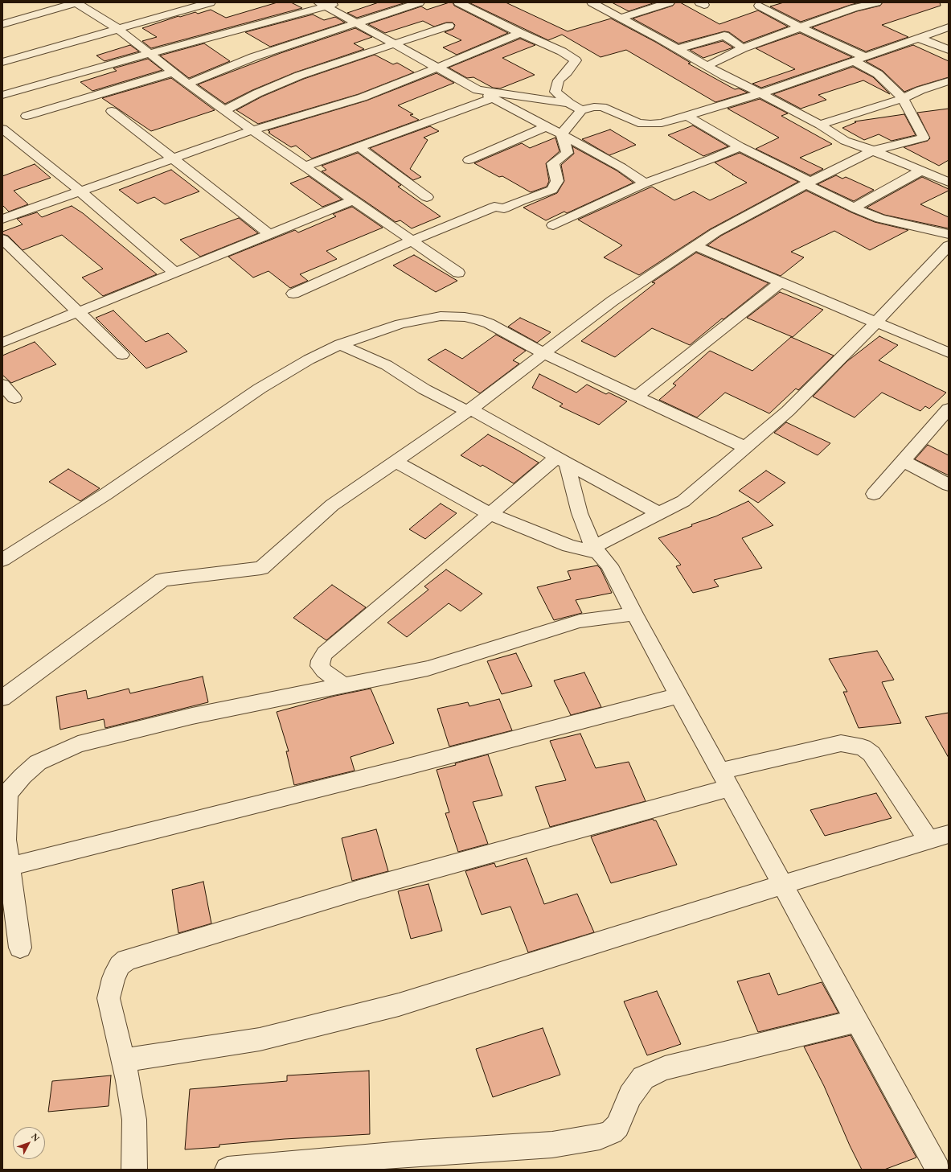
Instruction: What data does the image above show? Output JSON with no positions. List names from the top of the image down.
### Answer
{
  "north": "top right"
}
